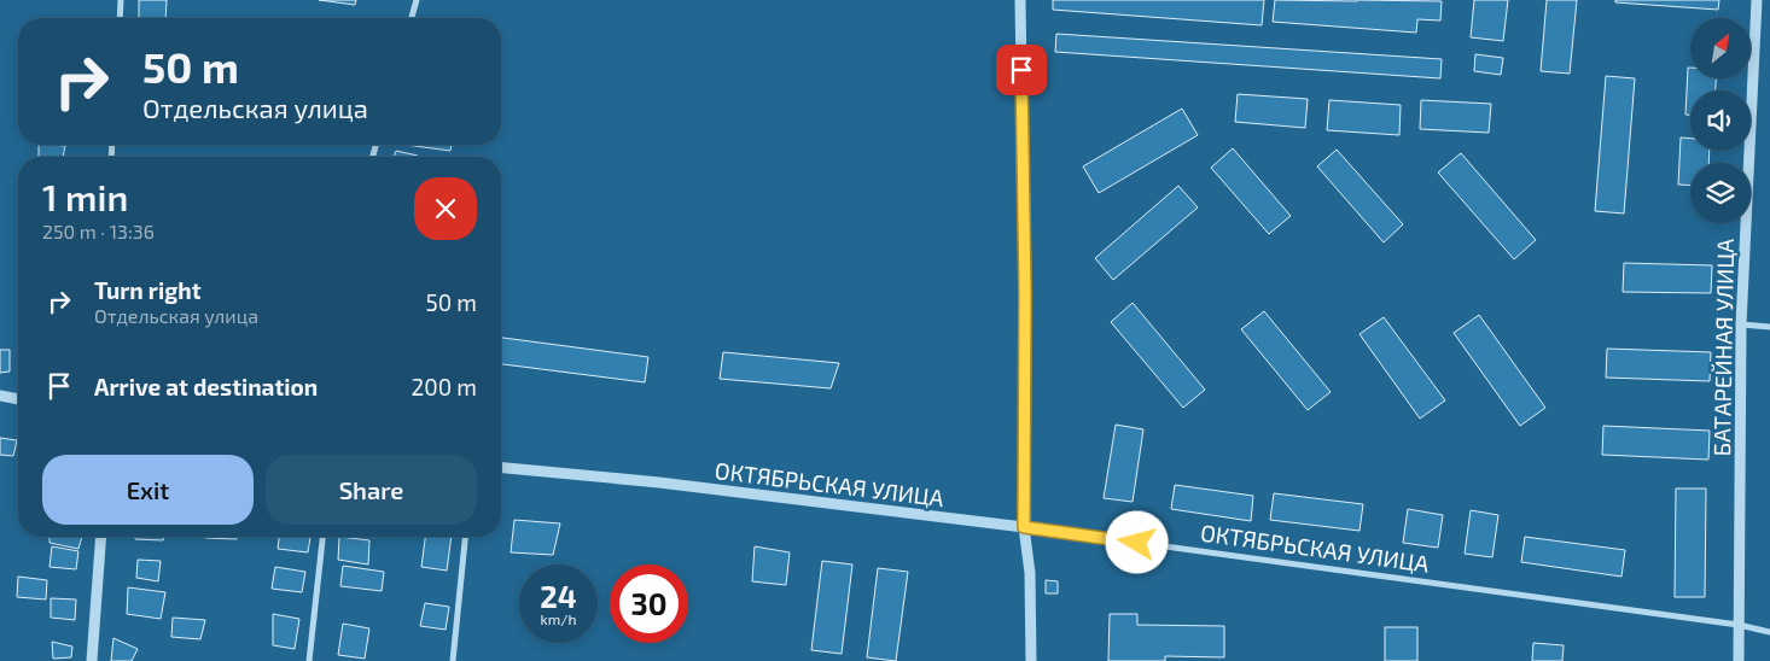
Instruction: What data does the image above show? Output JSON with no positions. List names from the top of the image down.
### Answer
{
  "streets": {
    "street": ["БАТАРЕЙНАЯ УЛИЦА", "ОКТЯБРЬСКАЯ УЛИЦА"]
  },
  "crossings": [
    ["БАТАРЕЙНАЯ УЛИЦА", "ОКТЯБРЬСКАЯ УЛИЦА"]
  ],
  "north": "top right",
  "page": {
    "turn": ["50 m", "Отдельская улица"],
    "heading": ["1 min", "250 m · 13:36"],
    "list": [
      {
        "name": "Turn right",
        "note": "Отдельская улица",
        "value": "50 m"
      },
      {
        "name": "Arrive at destination",
        "value": "200 m"
      }
    ],
    "buttons": ["Exit", "Share"],
    "speed": "24 km/h",
    "limit": "30"
  }
}
